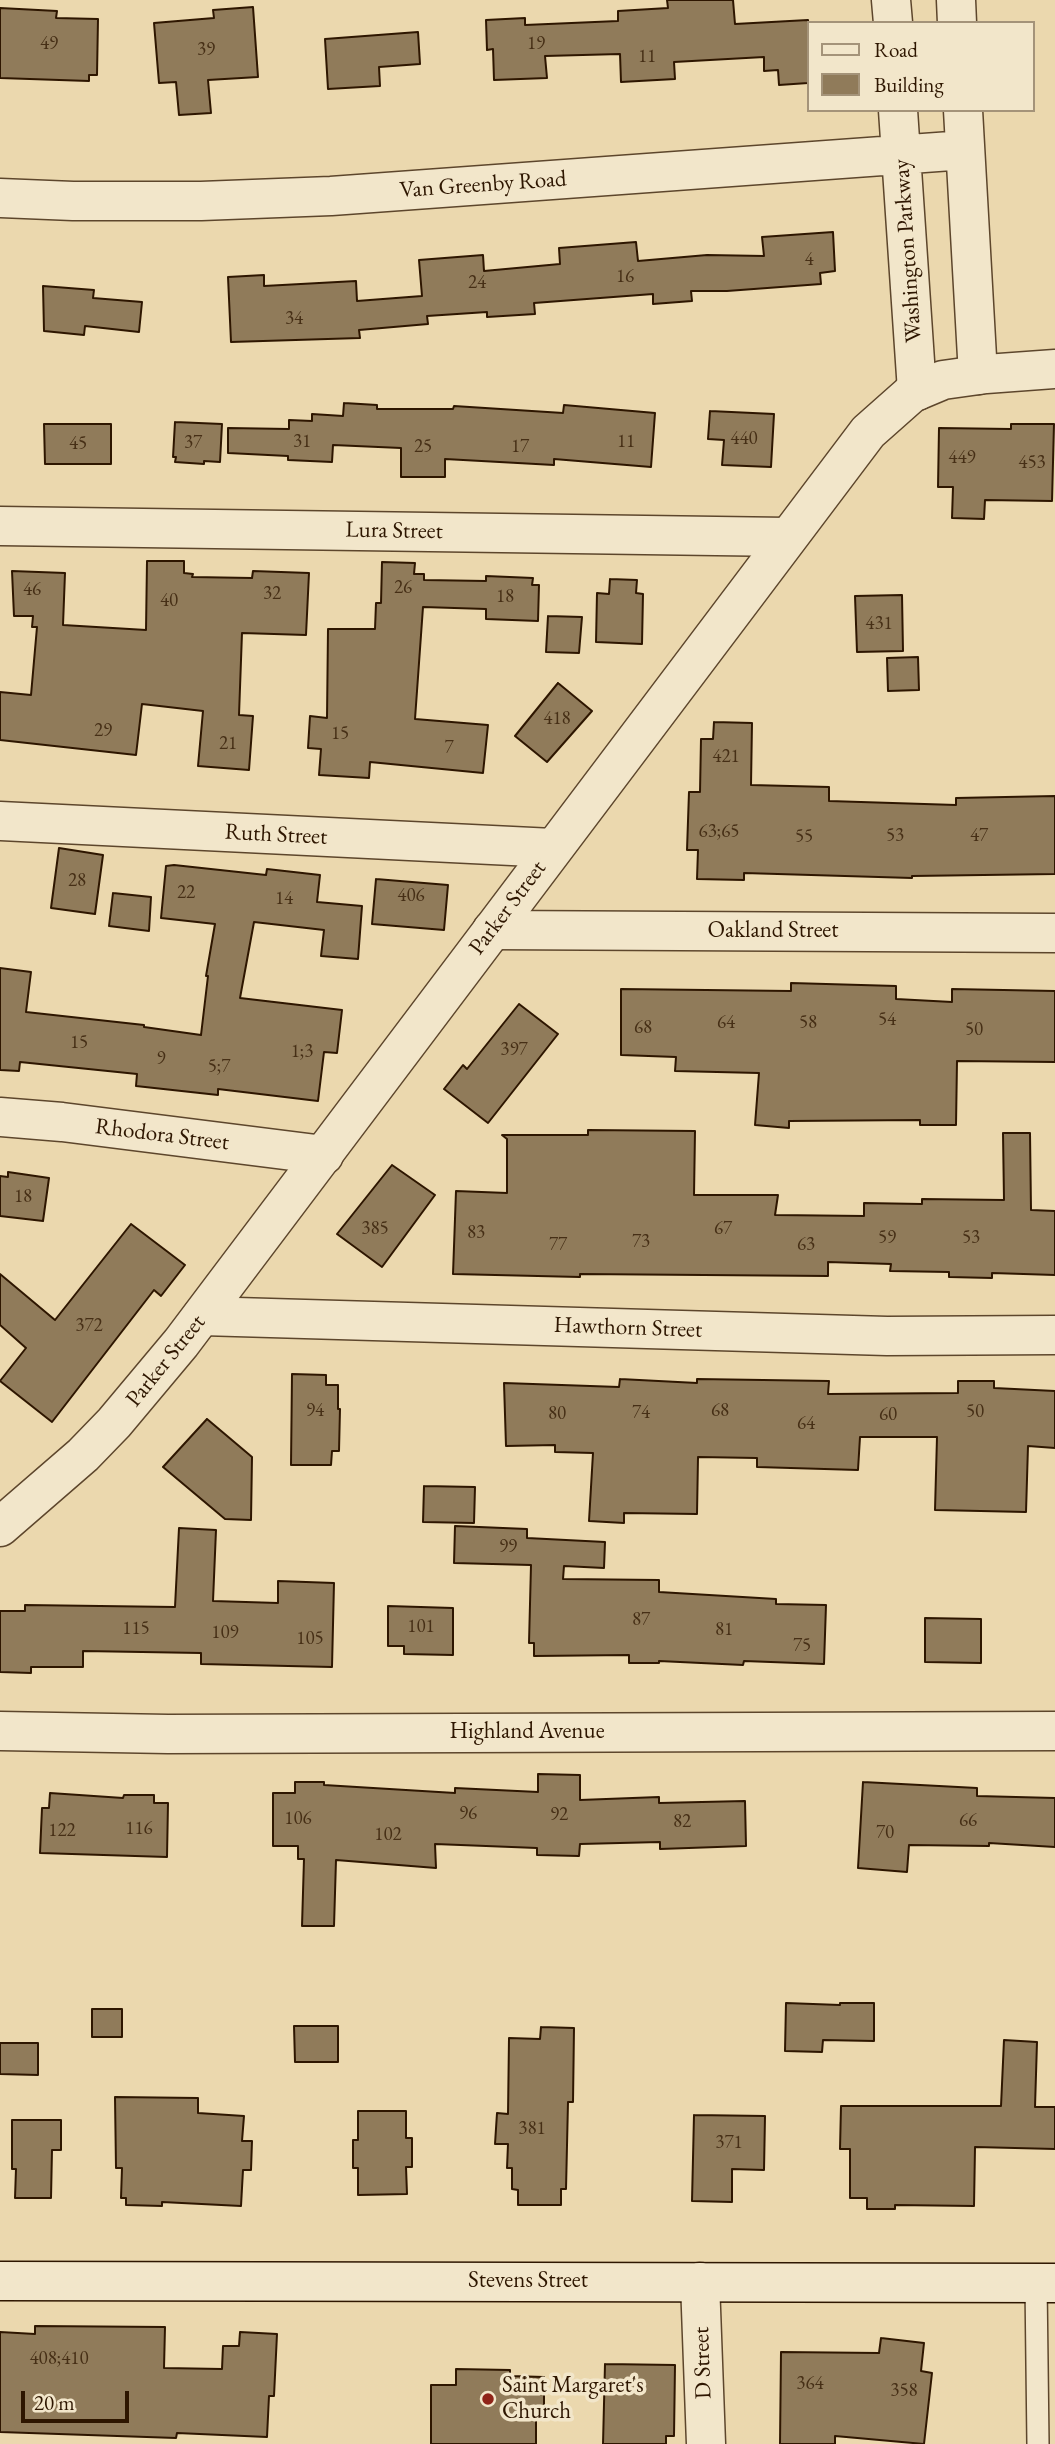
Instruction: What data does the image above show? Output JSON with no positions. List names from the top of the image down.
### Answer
{
  "streets": {
    "street": [
      "Van Greenby Road",
      "Washington Parkway",
      "Lura Street",
      "Ruth Street",
      "Parker Street",
      "Oakland Street",
      "Rhodora Street",
      "Hawthorn Street",
      "Highland Avenue",
      "Stevens Street",
      "D Street"
    ]
  },
  "crossings": [
    ["Van Greenby Road", "Washington Parkway"],
    ["Washington Parkway", "Parker Street"],
    ["Lura Street", "Parker Street"],
    ["Ruth Street", "Parker Street"],
    ["Parker Street", "Oakland Street"],
    ["Parker Street", "Rhodora Street"],
    ["Parker Street", "Hawthorn Street"],
    ["Stevens Street", "D Street"]
  ],
  "places": ["Saint Margaret's Church"],
  "house_numbers": [
    "49",
    "19",
    "39",
    "11",
    "4",
    "16",
    "24",
    "34",
    "440",
    "31",
    "11",
    "37",
    "45",
    "25",
    "17",
    "449",
    "453",
    "26",
    "46",
    "32",
    "18",
    "40",
    "431",
    "418",
    "29",
    "15",
    "21",
    "7",
    "421",
    "63;65",
    "53",
    "47",
    "55",
    "28",
    "22",
    "406",
    "14",
    "54",
    "64",
    "58",
    "68",
    "50",
    "15",
    "397",
    "1;3",
    "9",
    "5;7",
    "18",
    "385",
    "67",
    "83",
    "59",
    "53",
    "73",
    "77",
    "63",
    "372",
    "94",
    "68",
    "50",
    "74",
    "80",
    "60",
    "64",
    "99",
    "87",
    "101",
    "115",
    "81",
    "109",
    "105",
    "75",
    "96",
    "92",
    "106",
    "66",
    "82",
    "116",
    "122",
    "70",
    "102",
    "381",
    "371",
    "408;410",
    "364",
    "358"
  ],
  "legend": ["Road", "Building"],
  "scale_bar": "20 m"
}
